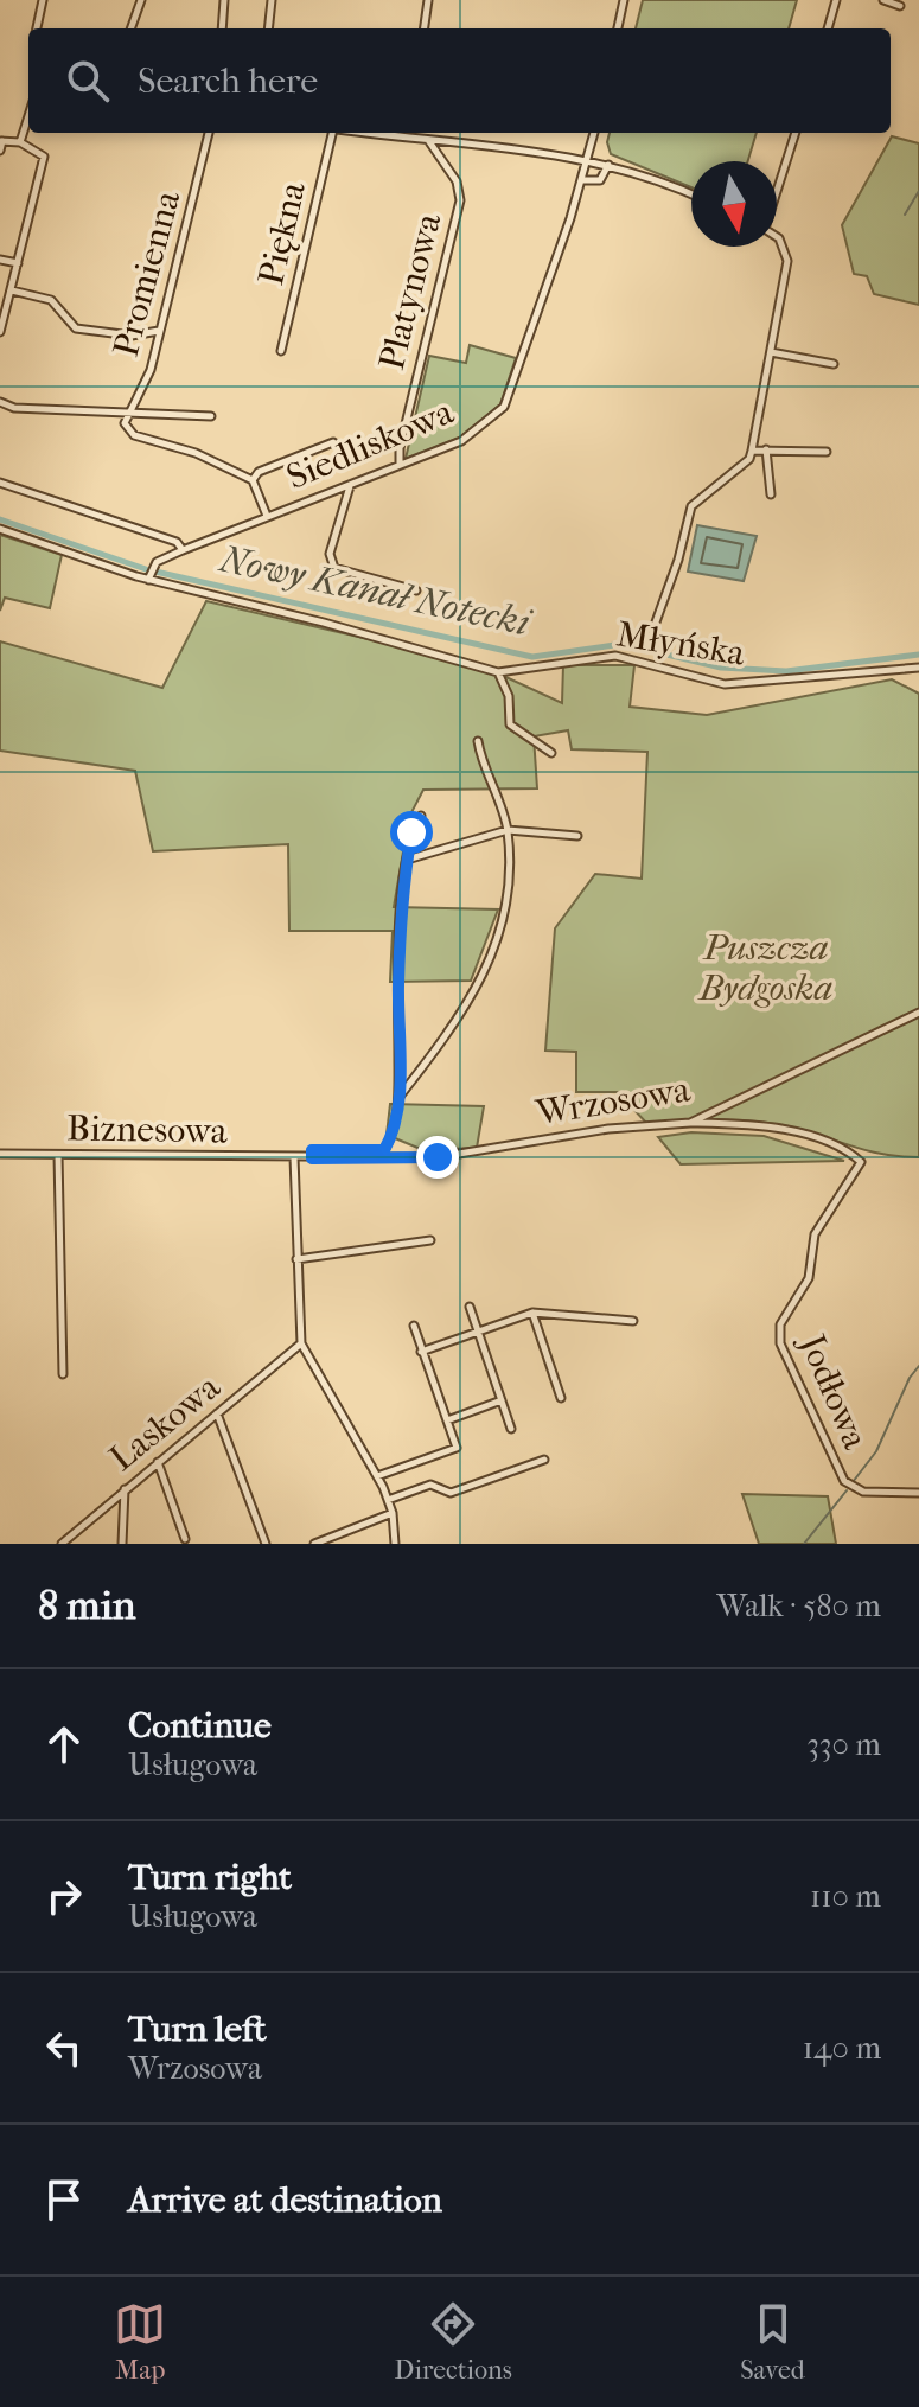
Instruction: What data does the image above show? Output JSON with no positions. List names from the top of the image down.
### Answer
{
  "streets": {
    "street": [
      "Piękna",
      "Promienna",
      "Platynowa",
      "Siedliskowa",
      "Młyńska",
      "Wrzosowa",
      "Biznesowa",
      "Jodłowa",
      "Laskowa"
    ]
  },
  "crossings": [
    ["Platynowa", "Siedliskowa"],
    ["Siedliskowa", "Młyńska"],
    ["Wrzosowa", "Biznesowa"],
    ["Wrzosowa", "Jodłowa"]
  ],
  "water": ["Nowy Kanał Notecki"],
  "parks": ["Puszcza Bydgoska"],
  "north": "bottom",
  "page": {
    "search": "Search here",
    "heading": ["8 min", "Walk · 580 m"],
    "list": [
      ["Continue", "Usługowa", "330 m"],
      ["Turn right", "Usługowa", "110 m"],
      ["Turn left", "Wrzosowa", "140 m"],
      "Arrive at destination"
    ],
    "nav": ["Map", "Directions", "Saved"]
  }
}
